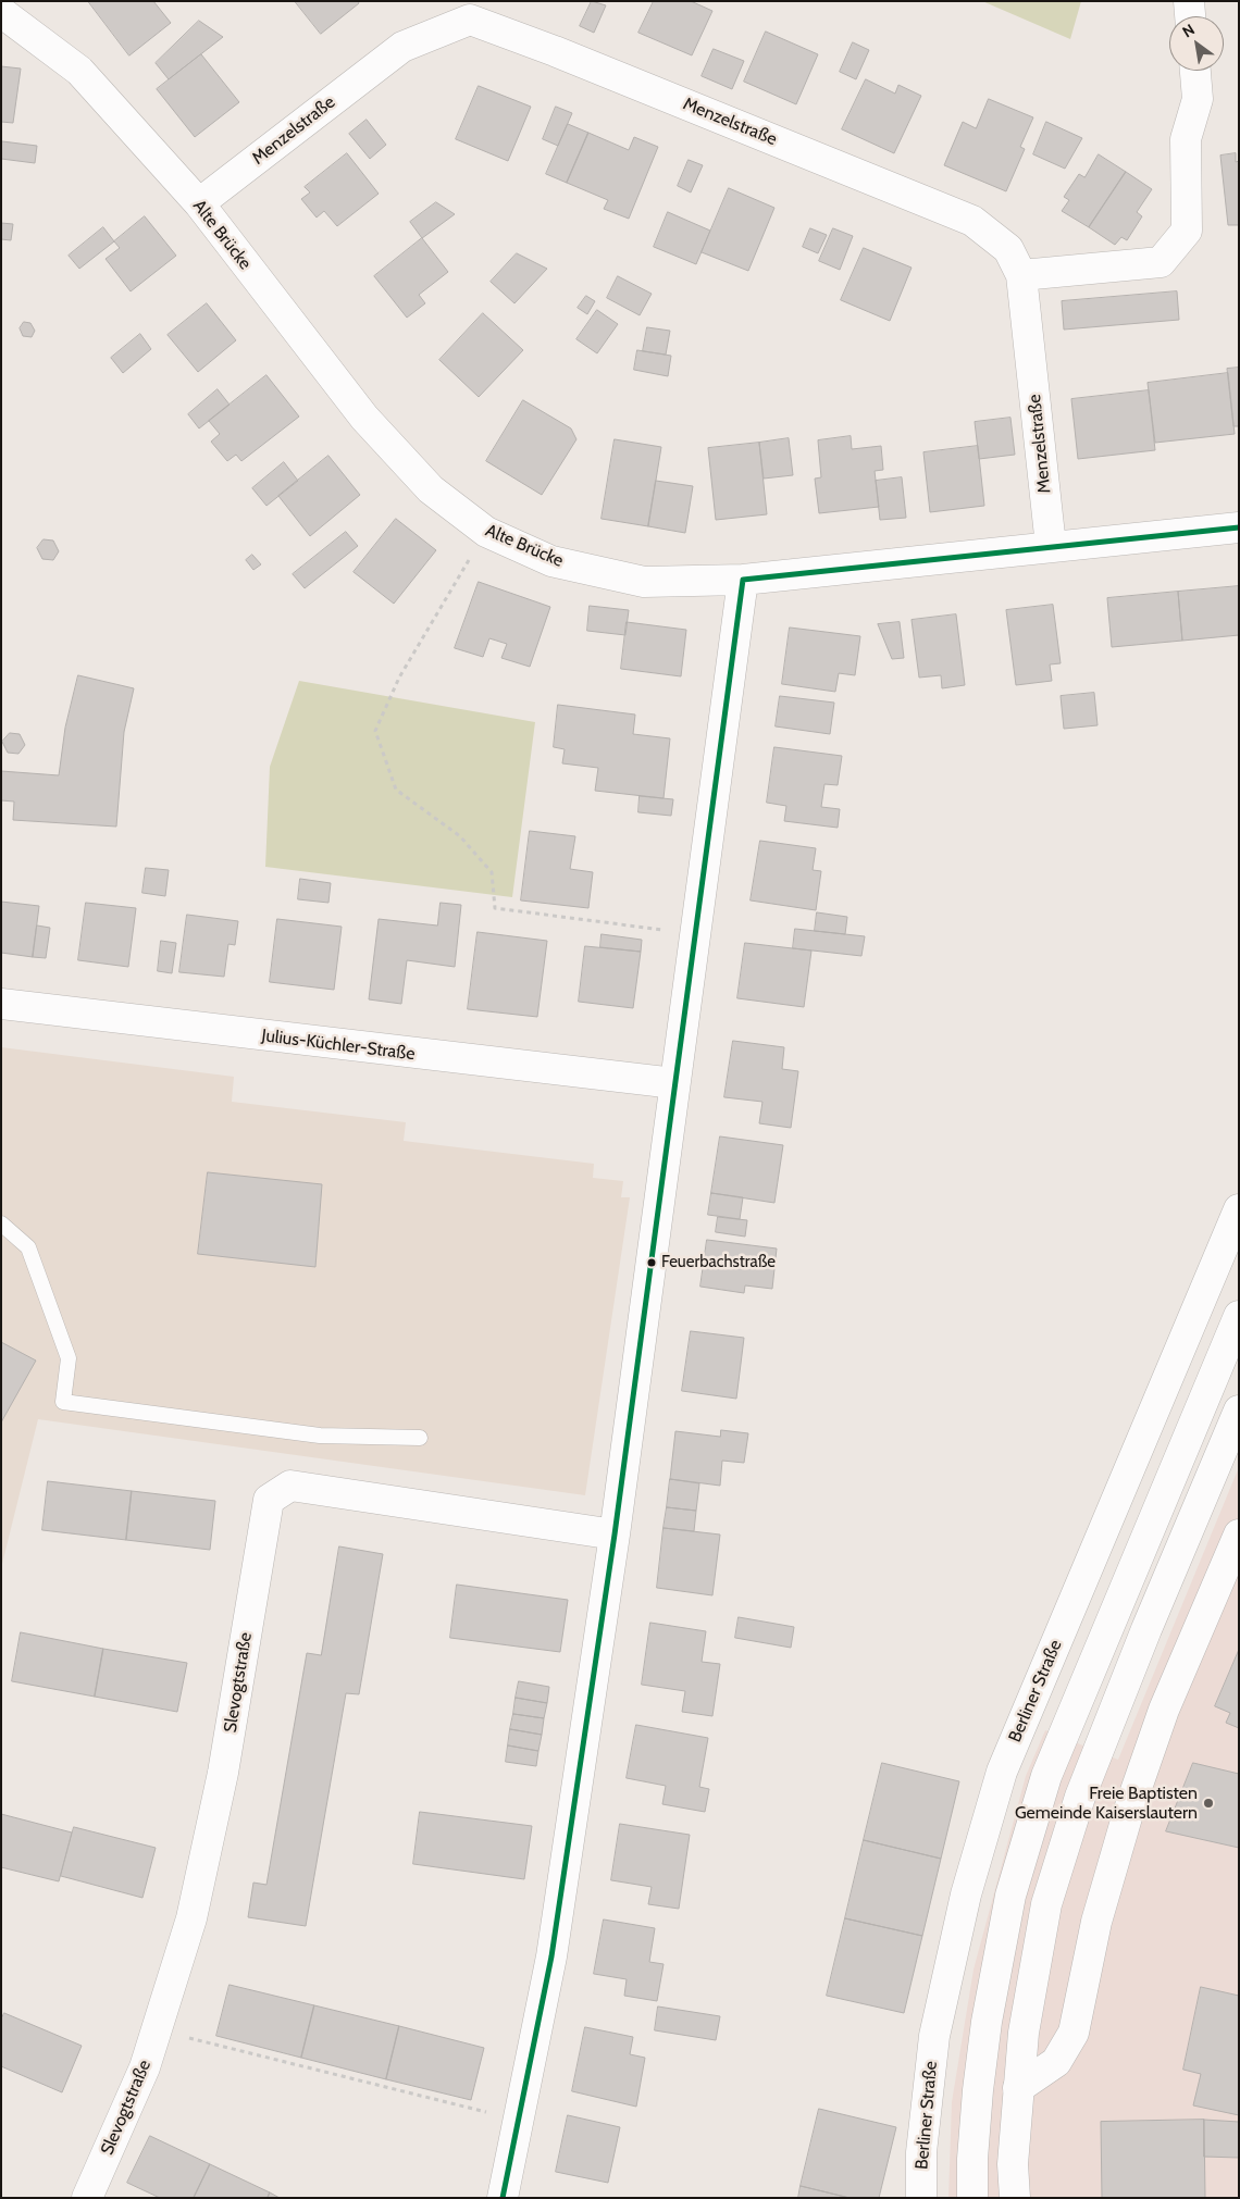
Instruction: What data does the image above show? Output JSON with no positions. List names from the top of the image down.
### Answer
{
  "streets": {
    "street": [
      "Menzelstraße",
      "Alte Brücke",
      "Julius-Küchler-Straße",
      "Slevogtstraße",
      "Berliner Straße"
    ]
  },
  "crossings": [
    ["Menzelstraße", "Alte Brücke"]
  ],
  "places": ["Feuerbachstraße", "Freie Baptisten Gemeinde Kaiserslautern"],
  "north": "top left"
}
